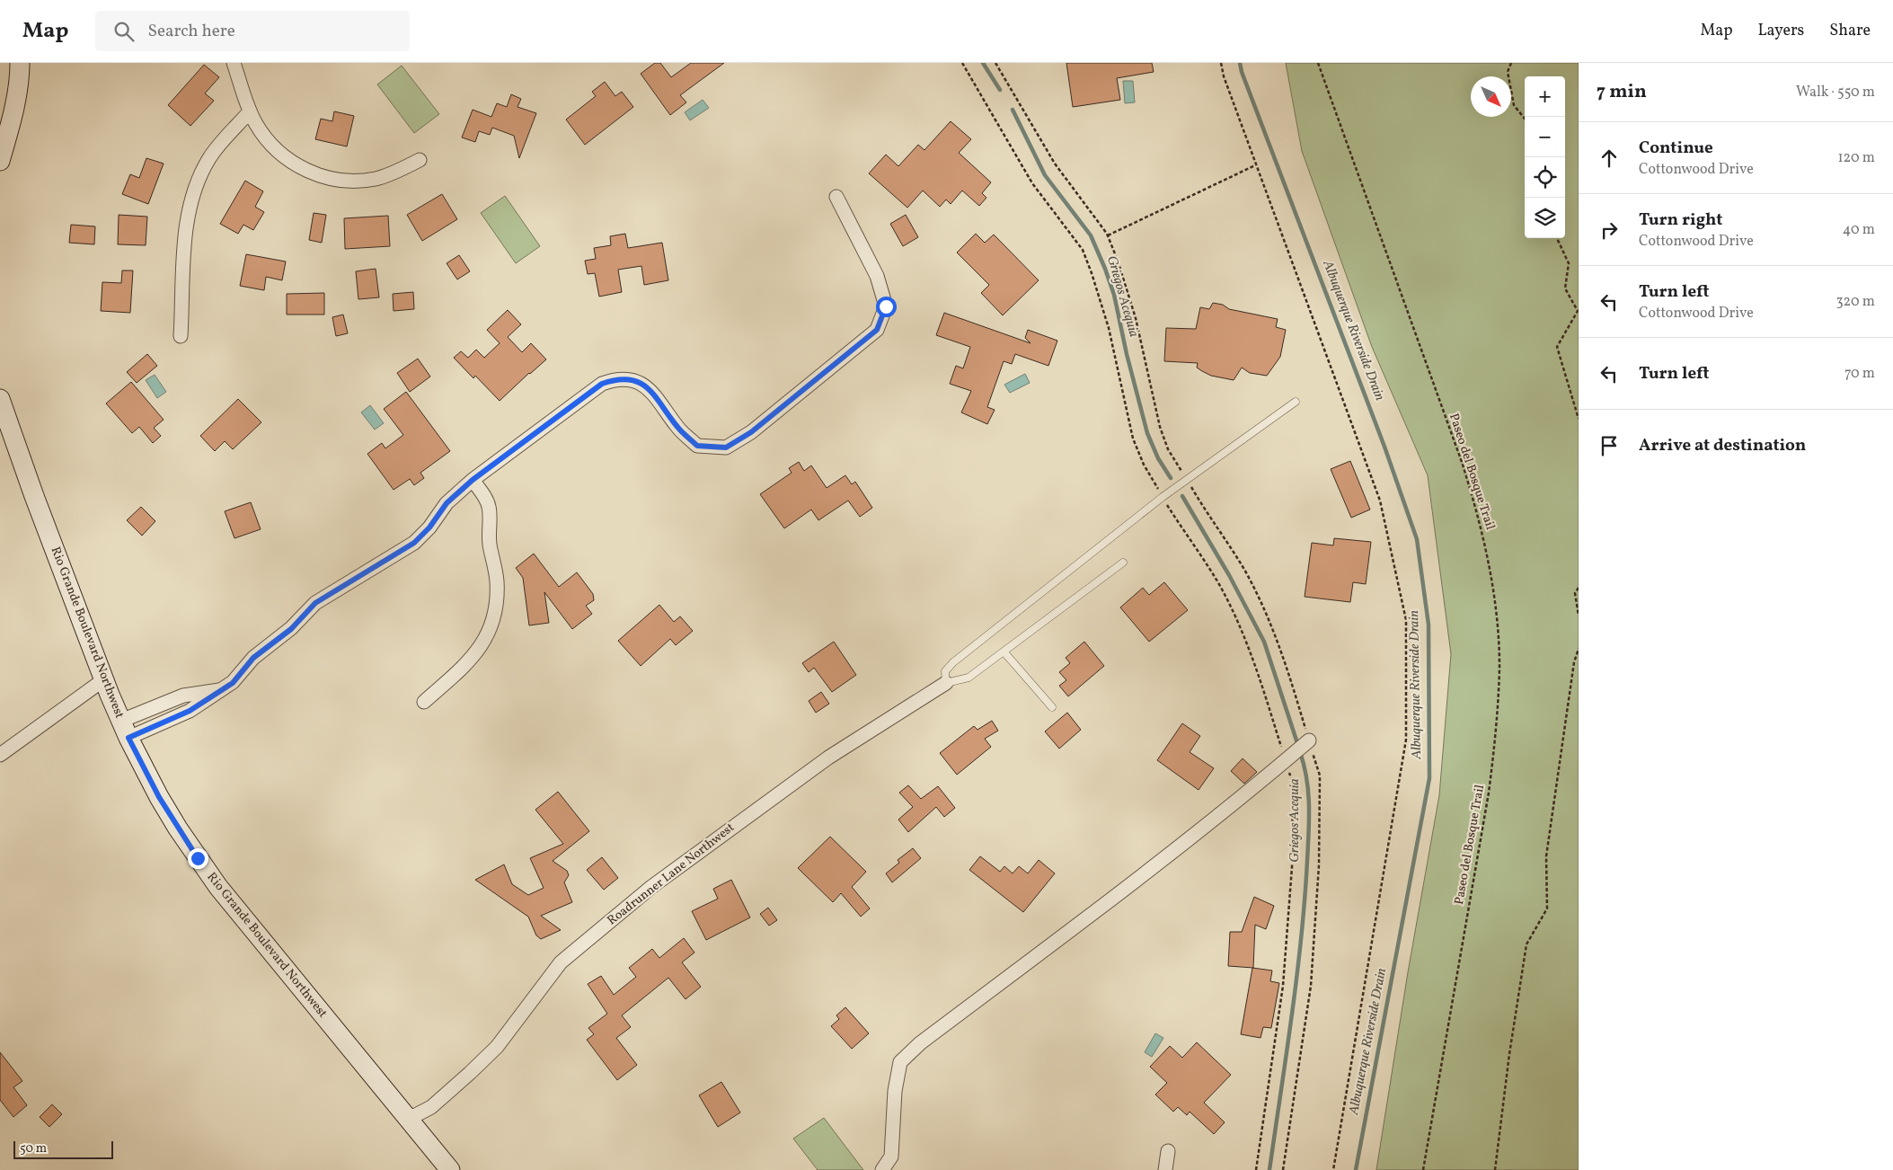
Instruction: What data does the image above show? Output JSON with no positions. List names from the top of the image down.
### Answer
{
  "streets": {
    "street": ["Rio Grande Boulevard Northwest", "Roadrunner Lane Northwest"],
    "path": ["Paseo del Bosque Trail"]
  },
  "crossings": [
    ["Rio Grande Boulevard Northwest", "Roadrunner Lane Northwest"]
  ],
  "water": ["Griegos Acequia", "Albuquerque Riverside Drain"],
  "scale_bar": "50 m",
  "north": "bottom right",
  "page": {
    "header": "Map",
    "search": "Search here",
    "nav": ["Map", "Layers", "Share"],
    "heading": ["7 min", "Walk · 550 m"],
    "map_buttons": ["+", "−"],
    "list": [
      ["Continue", "Cottonwood Drive", "120 m"],
      ["Turn right", "Cottonwood Drive", "40 m"],
      ["Turn left", "Cottonwood Drive", "320 m"],
      ["Turn left", "70 m"],
      "Arrive at destination"
    ],
    "scale": "50 m"
  }
}
